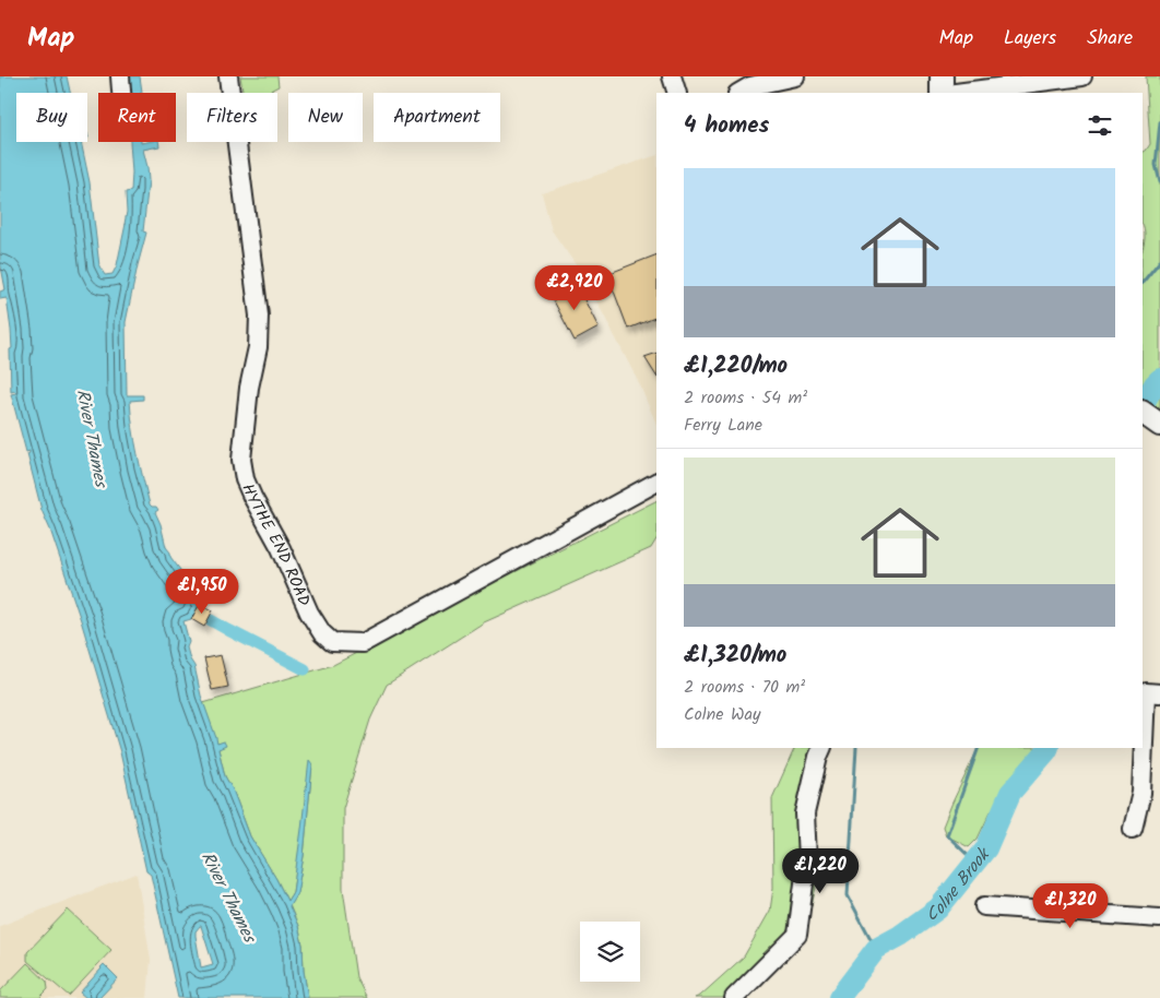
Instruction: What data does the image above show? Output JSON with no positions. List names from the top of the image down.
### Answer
{
  "streets": {
    "street": ["HYTHE END ROAD"]
  },
  "water": ["River Thames", "Colne Brook"],
  "page": {
    "header": "Map",
    "nav": ["Map", "Layers", "Share"],
    "chip": [
      "Buy",
      "Rent",
      "Filters",
      "New",
      "Apartment"
    ],
    "heading": "4 homes",
    "list": [
      {
        "name": "£1,220/mo",
        "note": "2 rooms · 54 m² · Ferry Lane"
      },
      {
        "name": "£1,320/mo",
        "note": "2 rooms · 70 m² · Colne Way"
      }
    ],
    "price": [
      "£2,920",
      "£1,950",
      "£1,220",
      "£1,320"
    ]
  }
}
